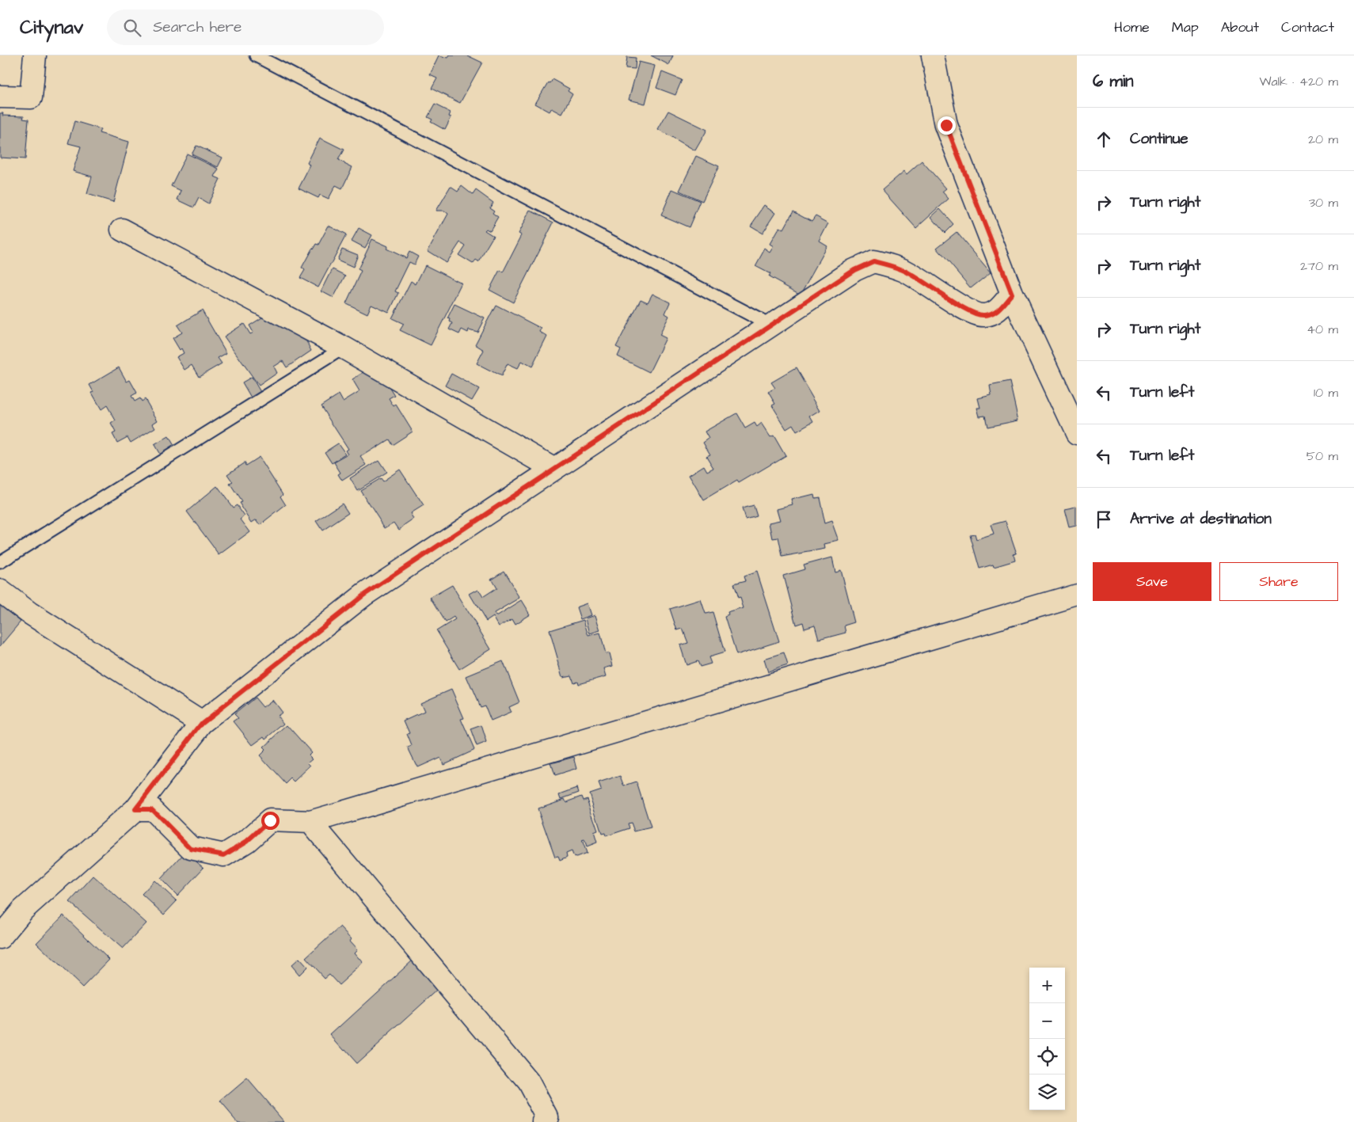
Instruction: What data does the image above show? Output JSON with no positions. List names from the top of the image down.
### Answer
{
  "page": {
    "header": "Citynav",
    "search": "Search here",
    "nav": [
      "Home",
      "Map",
      "About",
      "Contact"
    ],
    "heading": ["6 min", "Walk · 420 m"],
    "list": [
      ["Continue", "20 m"],
      ["Turn right", "30 m"],
      ["Turn right", "270 m"],
      ["Turn right", "40 m"],
      ["Turn left", "10 m"],
      ["Turn left", "50 m"],
      "Arrive at destination"
    ],
    "buttons": ["Save", "Share"],
    "map_buttons": ["+", "−"]
  }
}
